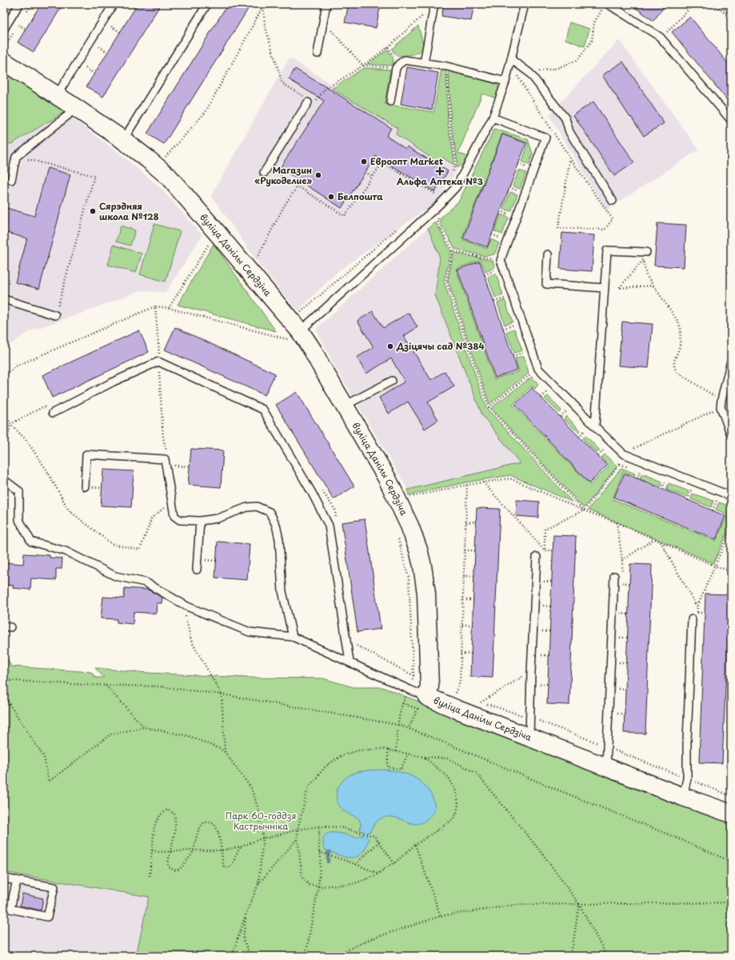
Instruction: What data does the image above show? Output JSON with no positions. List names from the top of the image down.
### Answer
{
  "streets": {
    "street": ["вуліца Данілы Сердзіча"]
  },
  "parks": ["Парк 60-годдзя Кастрычніка"],
  "places": {
    "other": [
      "Евроопт Market",
      "Магазин «Рукоделие»",
      "Белпошта",
      "Сярэдняя школа №128",
      "Дзіцячы сад №384"
    ],
    "health": ["Альфа Аптека №3"]
  }
}
